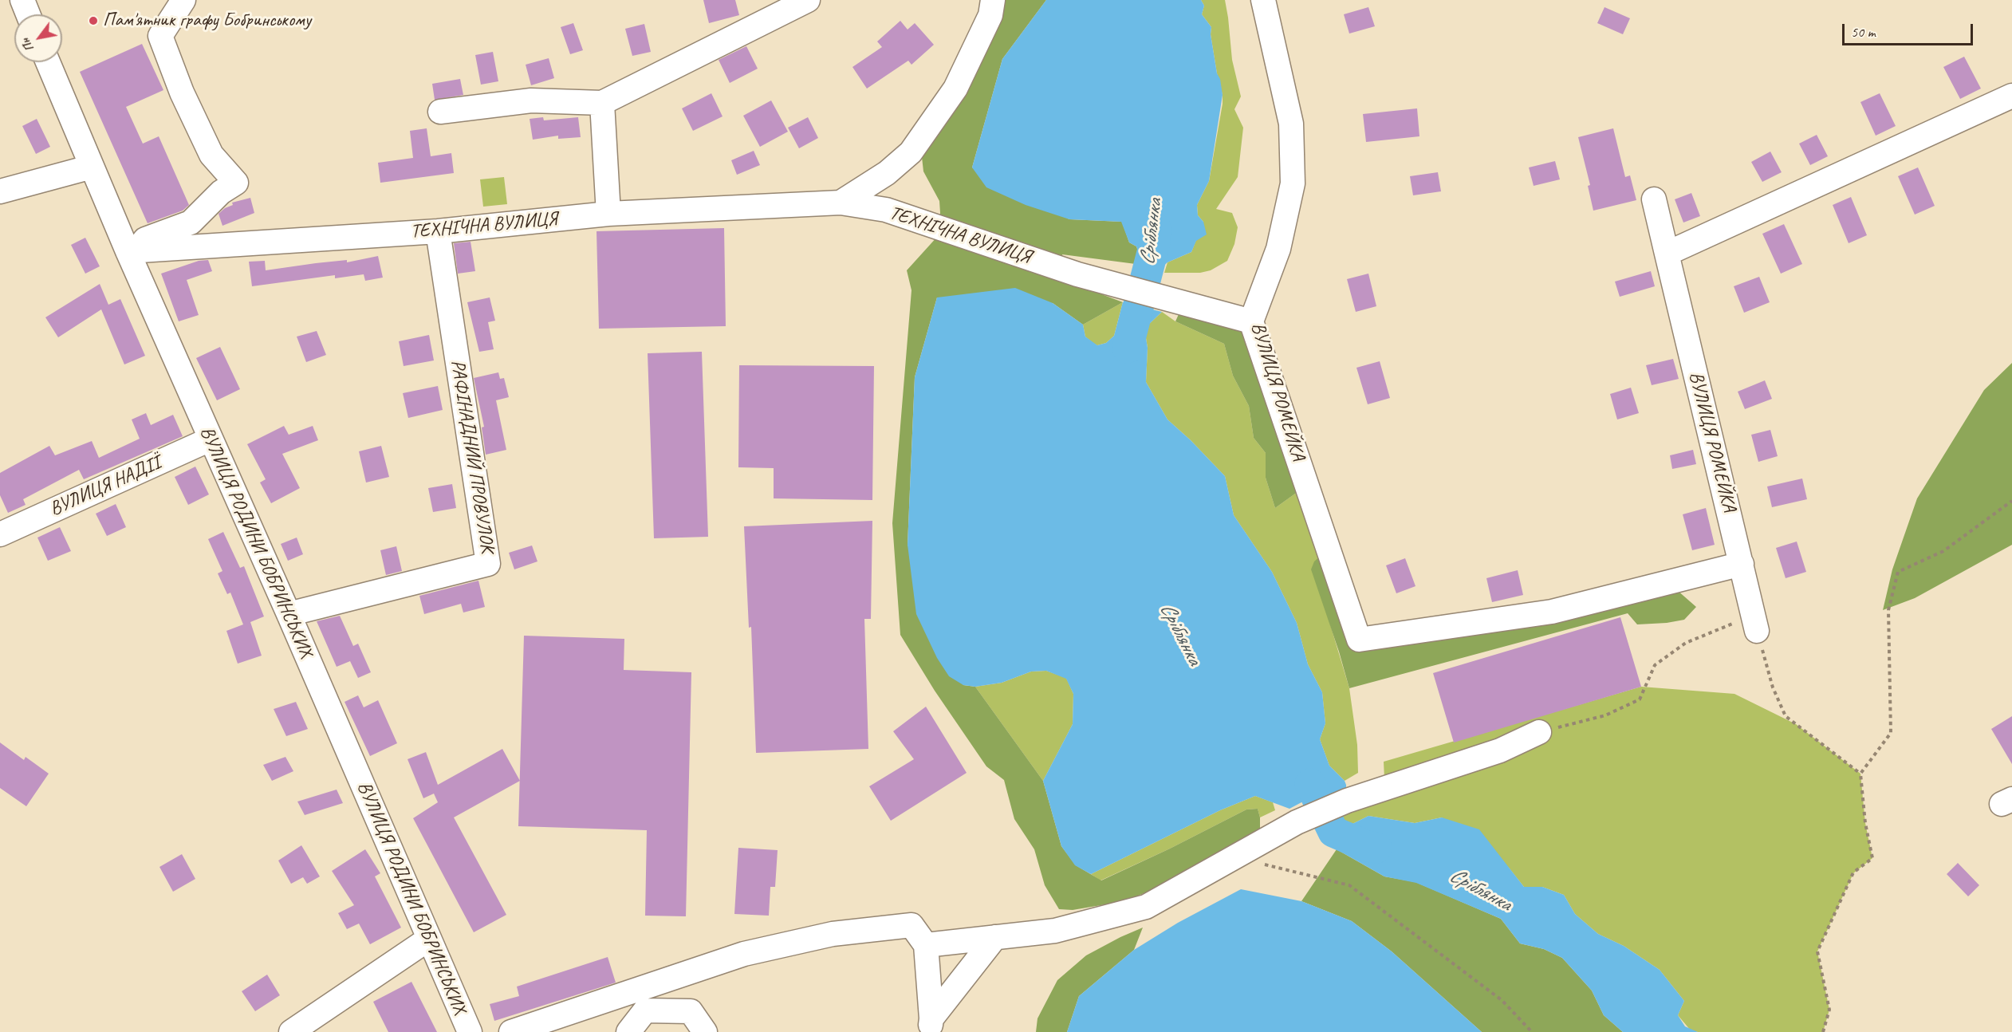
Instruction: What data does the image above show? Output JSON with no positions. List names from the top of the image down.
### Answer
{
  "streets": {
    "street": [
      "ТЕХНІЧНА ВУЛИЦЯ",
      "ВУЛИЦЯ РОМЕЙКА",
      "РАФІНАДНИЙ ПРОВУЛОК",
      "ВУЛИЦЯ НАДІЇ",
      "ВУЛИЦЯ РОДИНИ БОБРИНСЬКИХ"
    ]
  },
  "crossings": [
    ["ТЕХНІЧНА ВУЛИЦЯ", "ВУЛИЦЯ РОМЕЙКА"],
    ["ТЕХНІЧНА ВУЛИЦЯ", "РАФІНАДНИЙ ПРОВУЛОК"],
    ["ТЕХНІЧНА ВУЛИЦЯ", "ВУЛИЦЯ РОДИНИ БОБРИНСЬКИХ"],
    ["РАФІНАДНИЙ ПРОВУЛОК", "ВУЛИЦЯ РОДИНИ БОБРИНСЬКИХ"],
    ["ВУЛИЦЯ НАДІЇ", "ВУЛИЦЯ РОДИНИ БОБРИНСЬКИХ"]
  ],
  "water": ["Сріблянка"],
  "places": ["Пам'ятник графу Бобринському"],
  "scale_bar": "50 m",
  "north": "bottom left"
}
